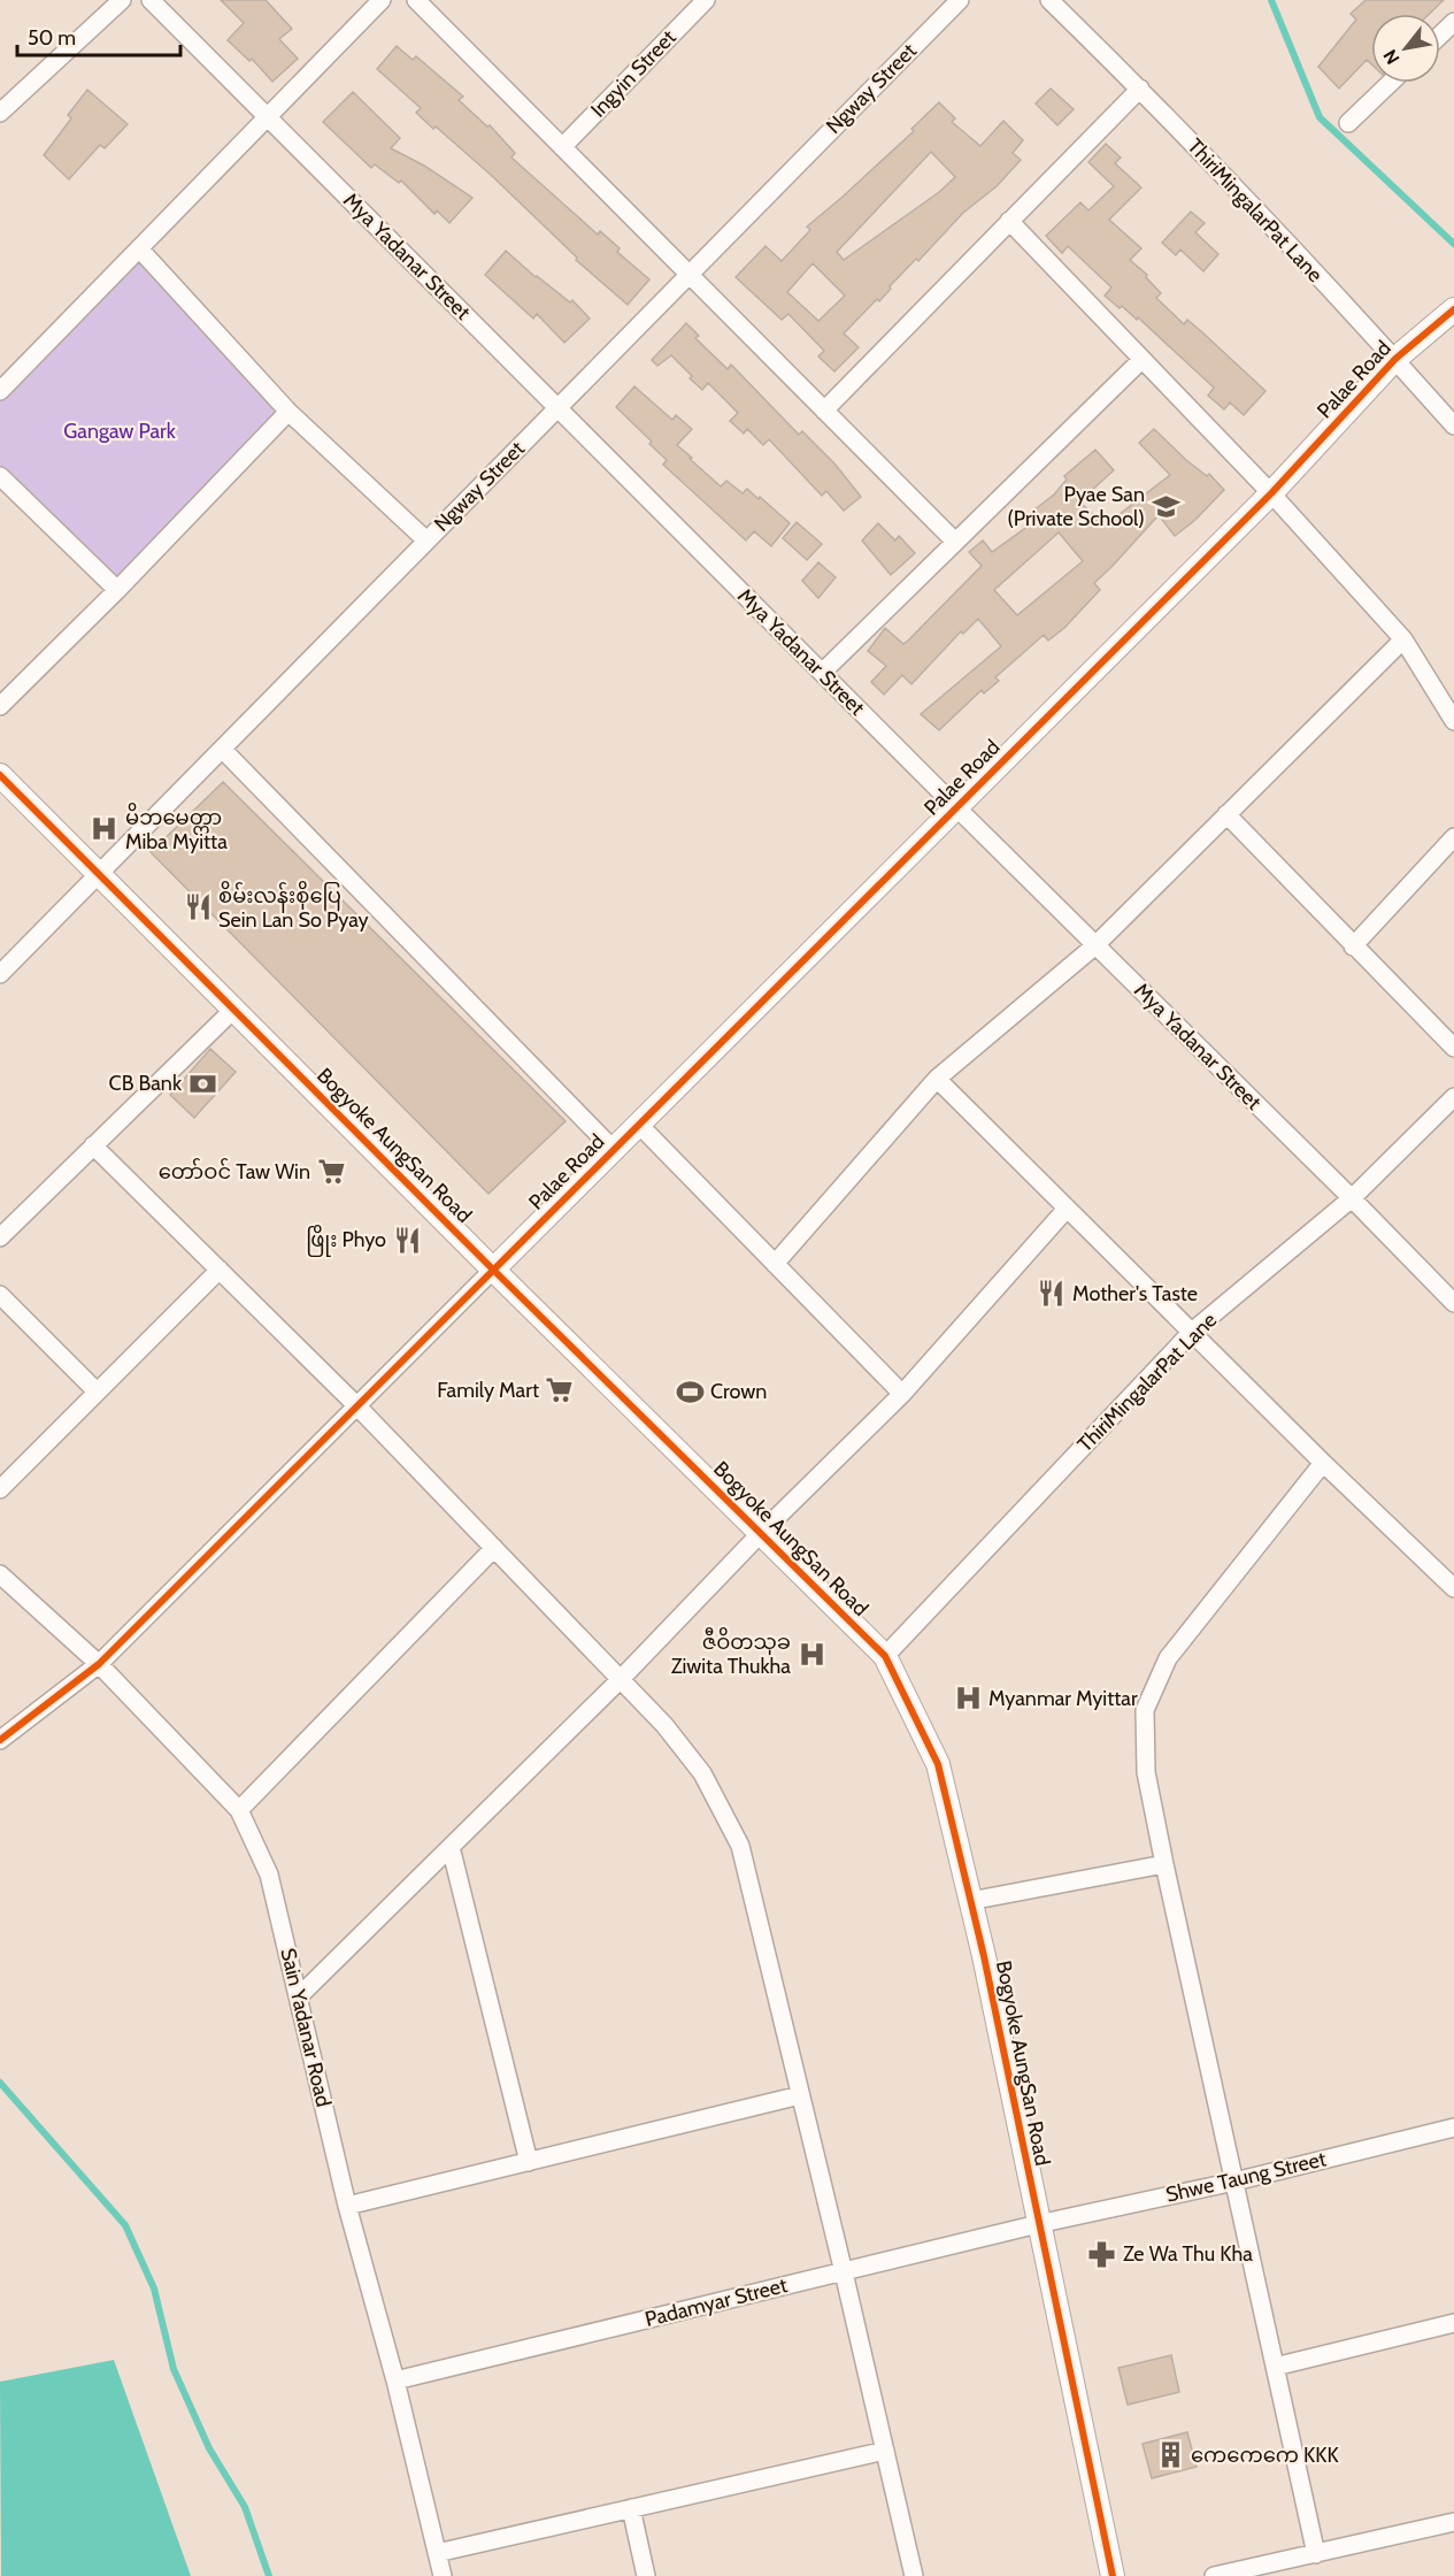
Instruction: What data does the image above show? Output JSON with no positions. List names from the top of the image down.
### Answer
{
  "streets": {
    "street": [
      "Ingyin Street",
      "Ngway Street",
      "ThiriMingalarPat Lane",
      "Mya Yadanar Street",
      "Palae Road",
      "Bogyoke AungSan Road",
      "Sain Yadanar Road",
      "Shwe Taung Street",
      "Padamyar Street"
    ]
  },
  "crossings": [
    ["Ngway Street", "Mya Yadanar Street"],
    ["Ngway Street", "Bogyoke AungSan Road"],
    ["ThiriMingalarPat Lane", "Mya Yadanar Street"],
    ["ThiriMingalarPat Lane", "Palae Road"],
    ["ThiriMingalarPat Lane", "Bogyoke AungSan Road"],
    ["Mya Yadanar Street", "Palae Road"],
    ["Palae Road", "Bogyoke AungSan Road"],
    ["Bogyoke AungSan Road", "Shwe Taung Street"],
    ["Bogyoke AungSan Road", "Padamyar Street"],
    ["Sain Yadanar Road", "Padamyar Street"],
    ["Shwe Taung Street", "Padamyar Street"]
  ],
  "parks": ["Gangaw Park"],
  "places": {
    "school or university": ["Pyae San (Private School)"],
    "hospital": ["မိဘမေတ္တာ Miba Myitta", "ဇီဝိတသုခ Ziwita Thukha", "Myanmar Myittar"],
    "restaurant": ["စိမ်းလန်းစိုပြေ Sein Lan So Pyay", "ဖြိုး Phyo", "Mother's Taste"],
    "bank": ["CB Bank"],
    "supermarket": ["တော်ဝင် Taw Win", "Family Mart"],
    "sports": ["Crown"],
    "pharmacy": ["Ze Wa Thu Kha"],
    "building": ["ကေကေကေ KKK"]
  },
  "scale_bar": "50 m",
  "north": "bottom left"
}
